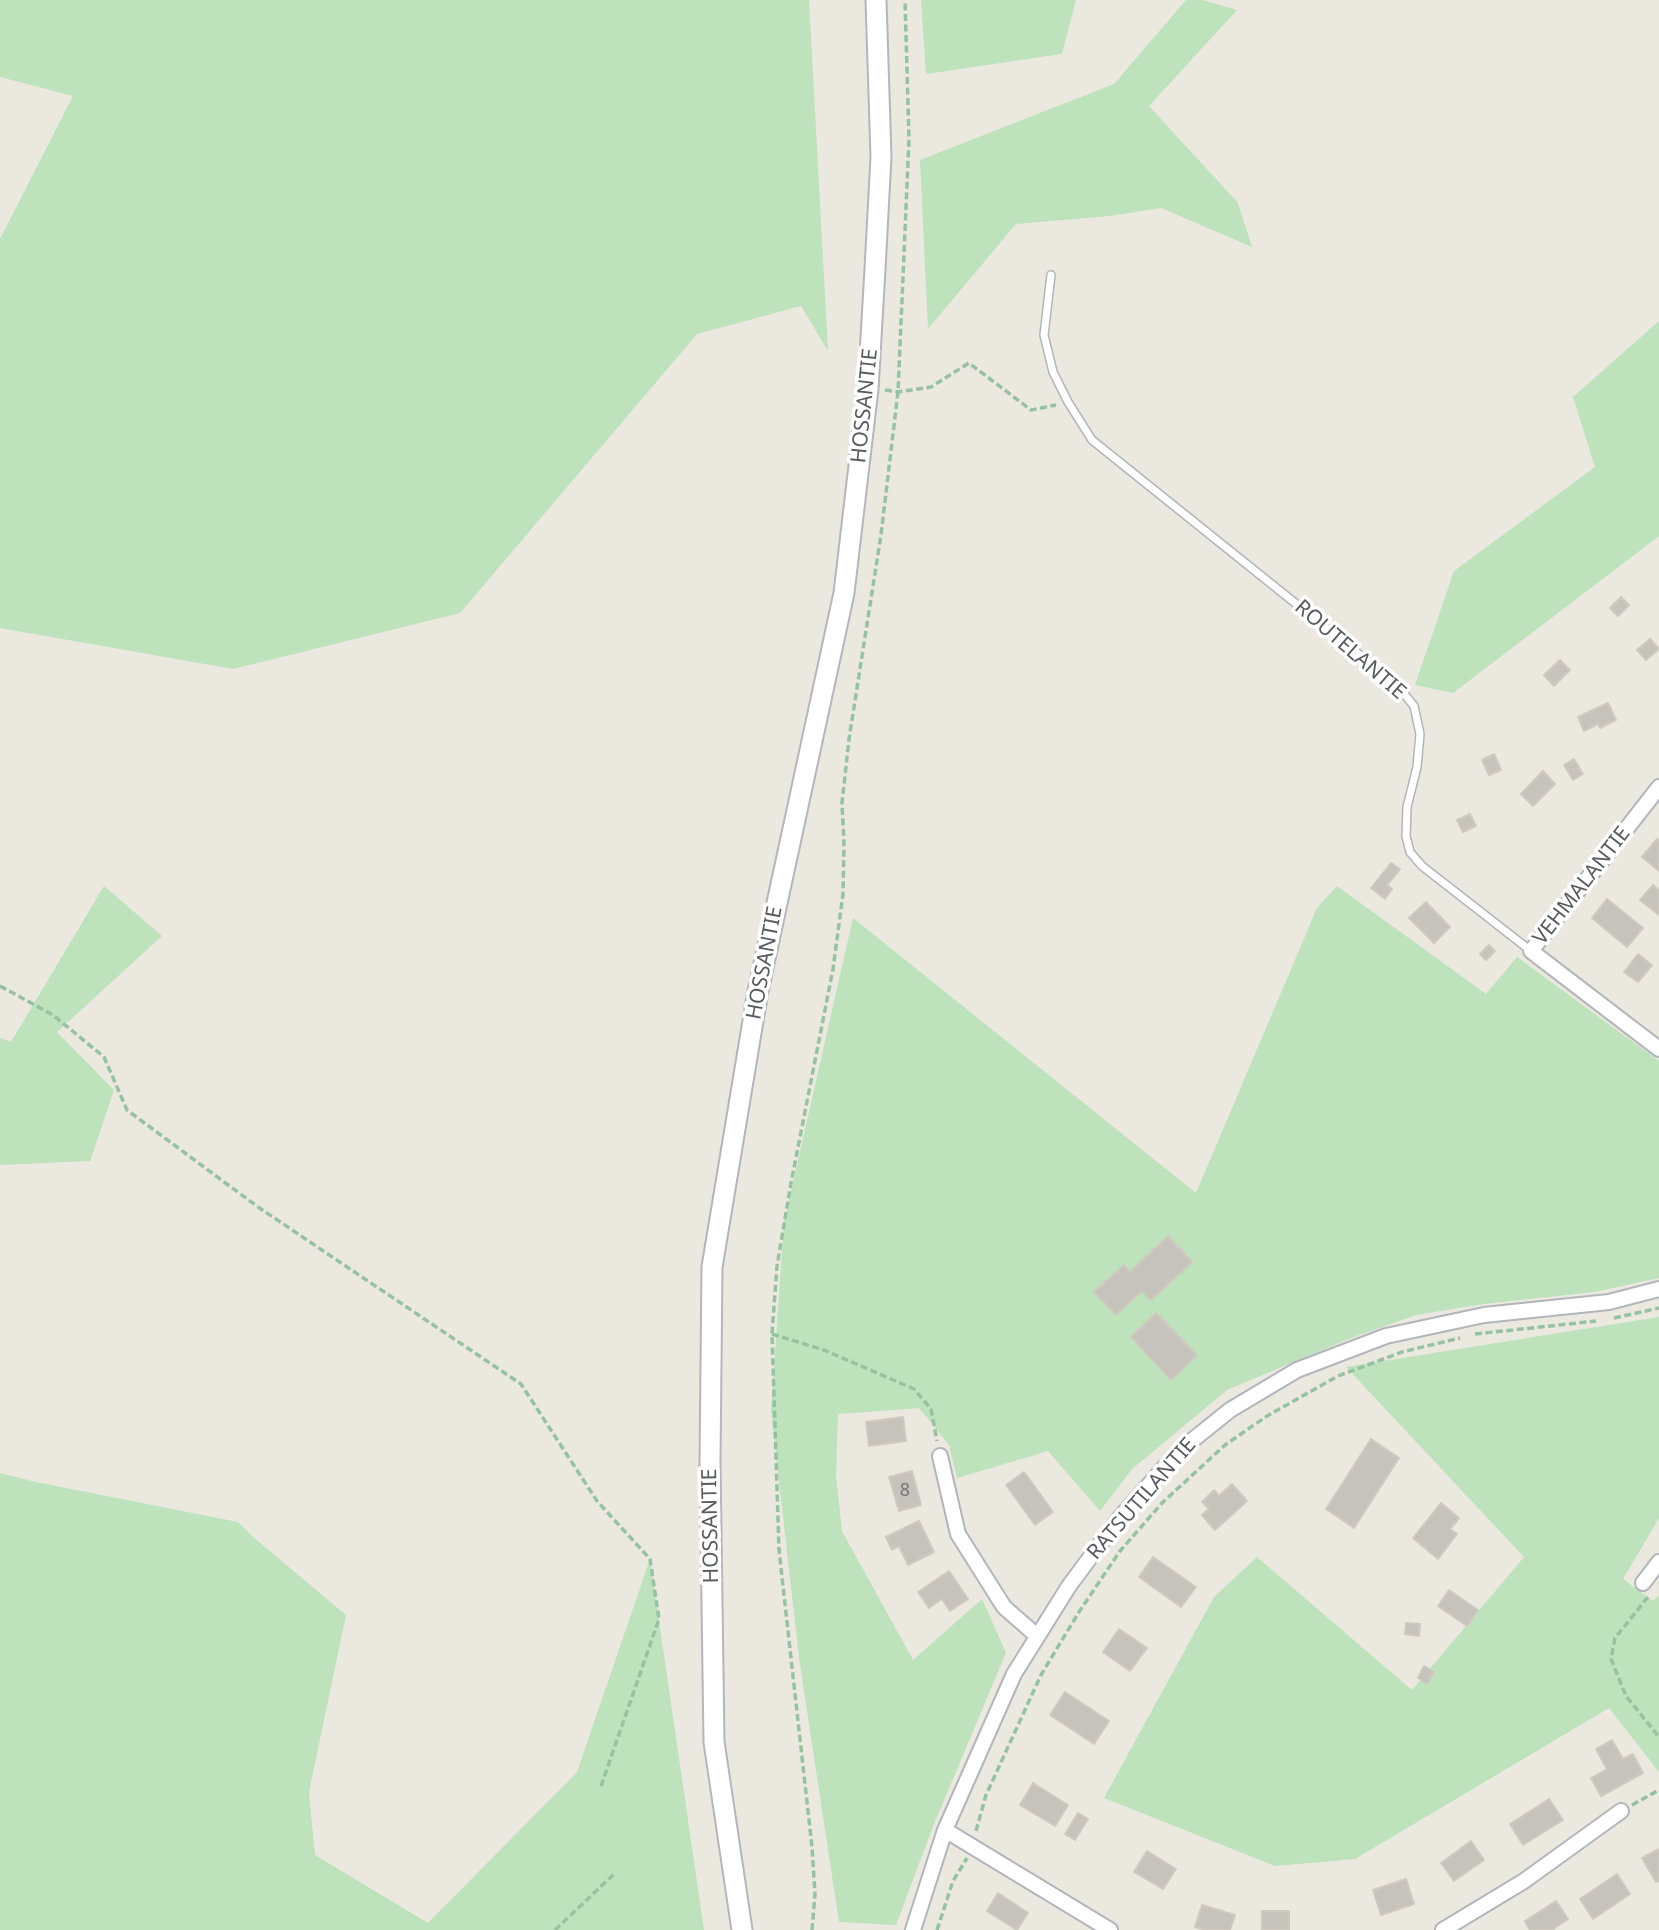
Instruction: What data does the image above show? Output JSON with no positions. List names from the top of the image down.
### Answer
{
  "streets": {
    "main road": ["HOSSANTIE"],
    "street": ["ROUTELANTIE", "VEHMALANTIE", "RATSUTILANTIE"]
  },
  "crossings": [
    ["ROUTELANTIE", "VEHMALANTIE"]
  ],
  "house_numbers": ["8"]
}
